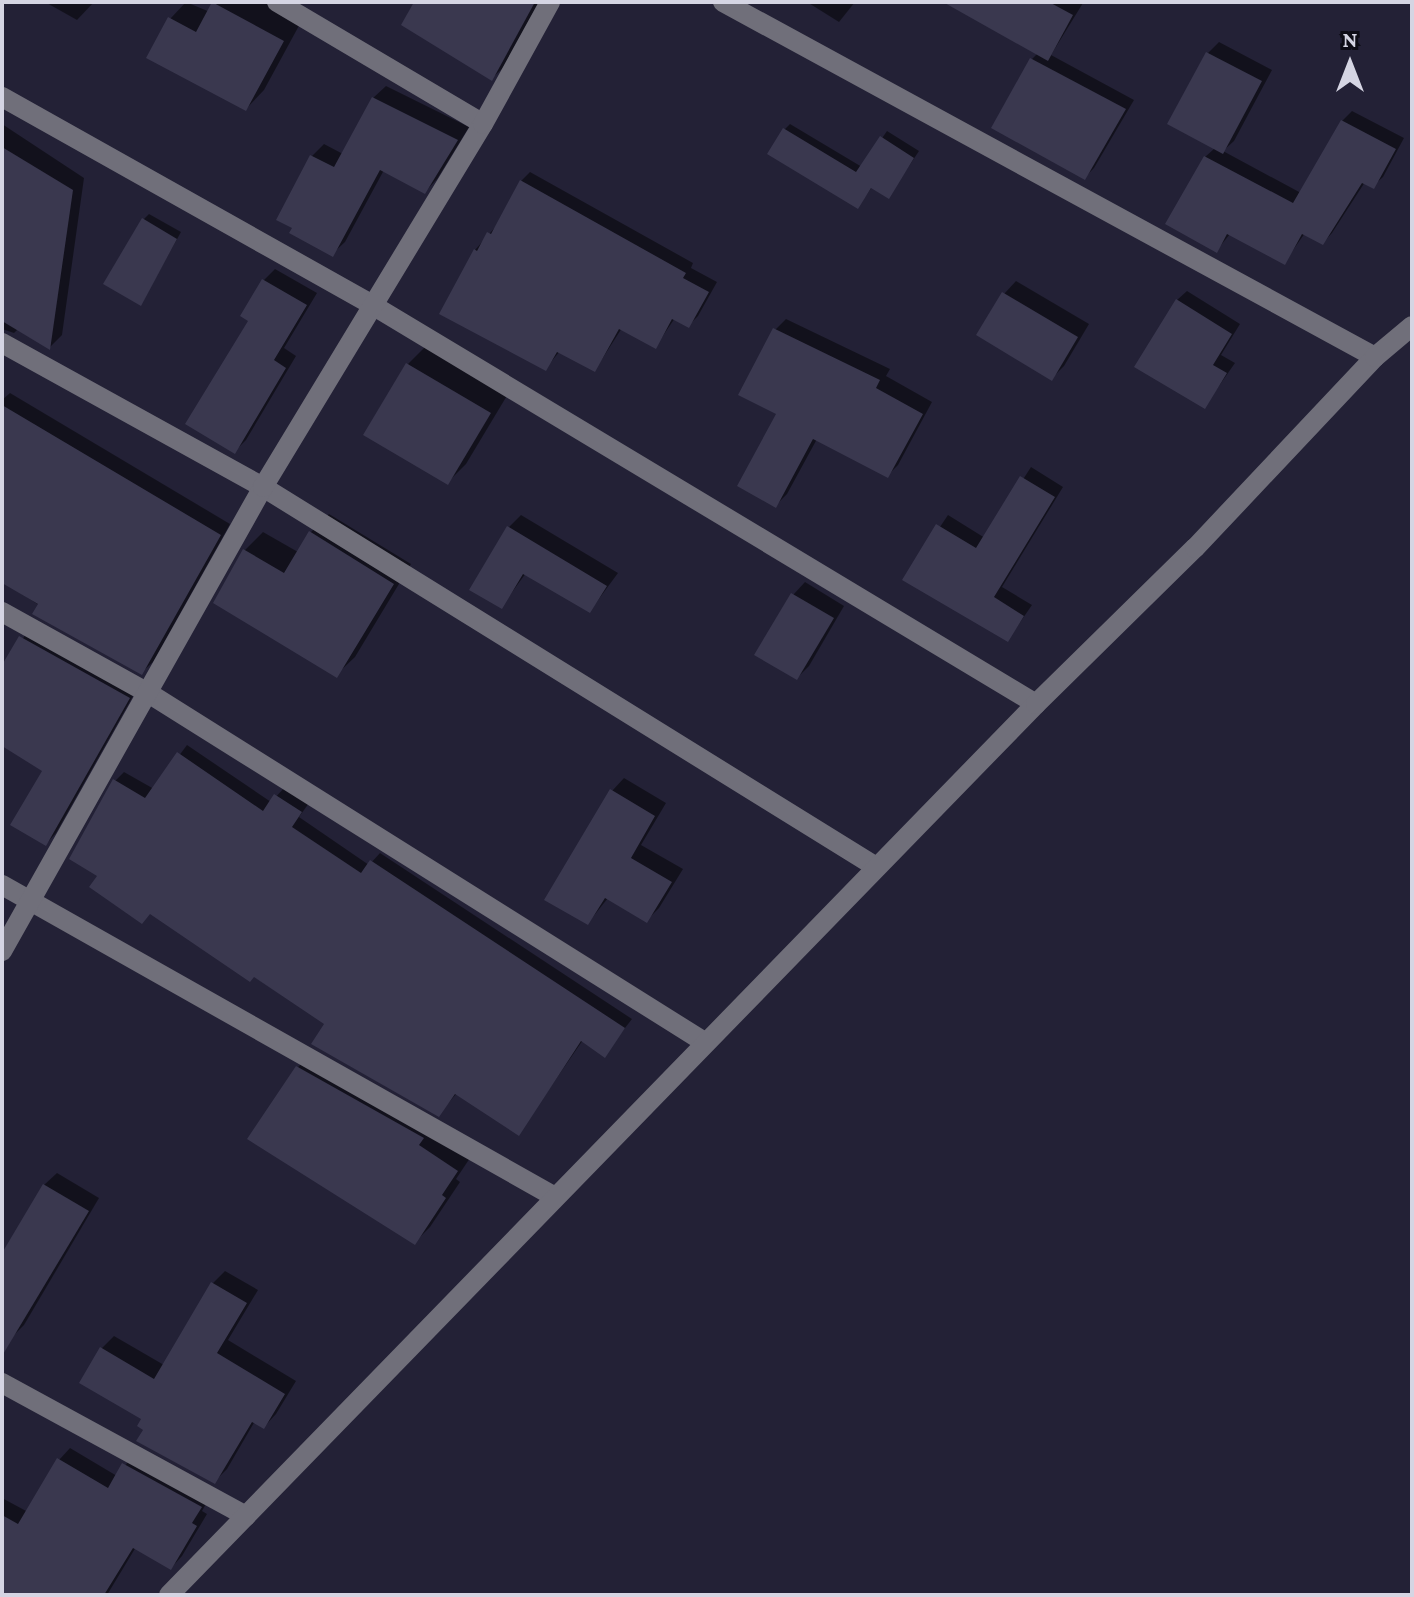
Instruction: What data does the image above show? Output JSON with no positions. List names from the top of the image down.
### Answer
{
  "north": "top"
}
